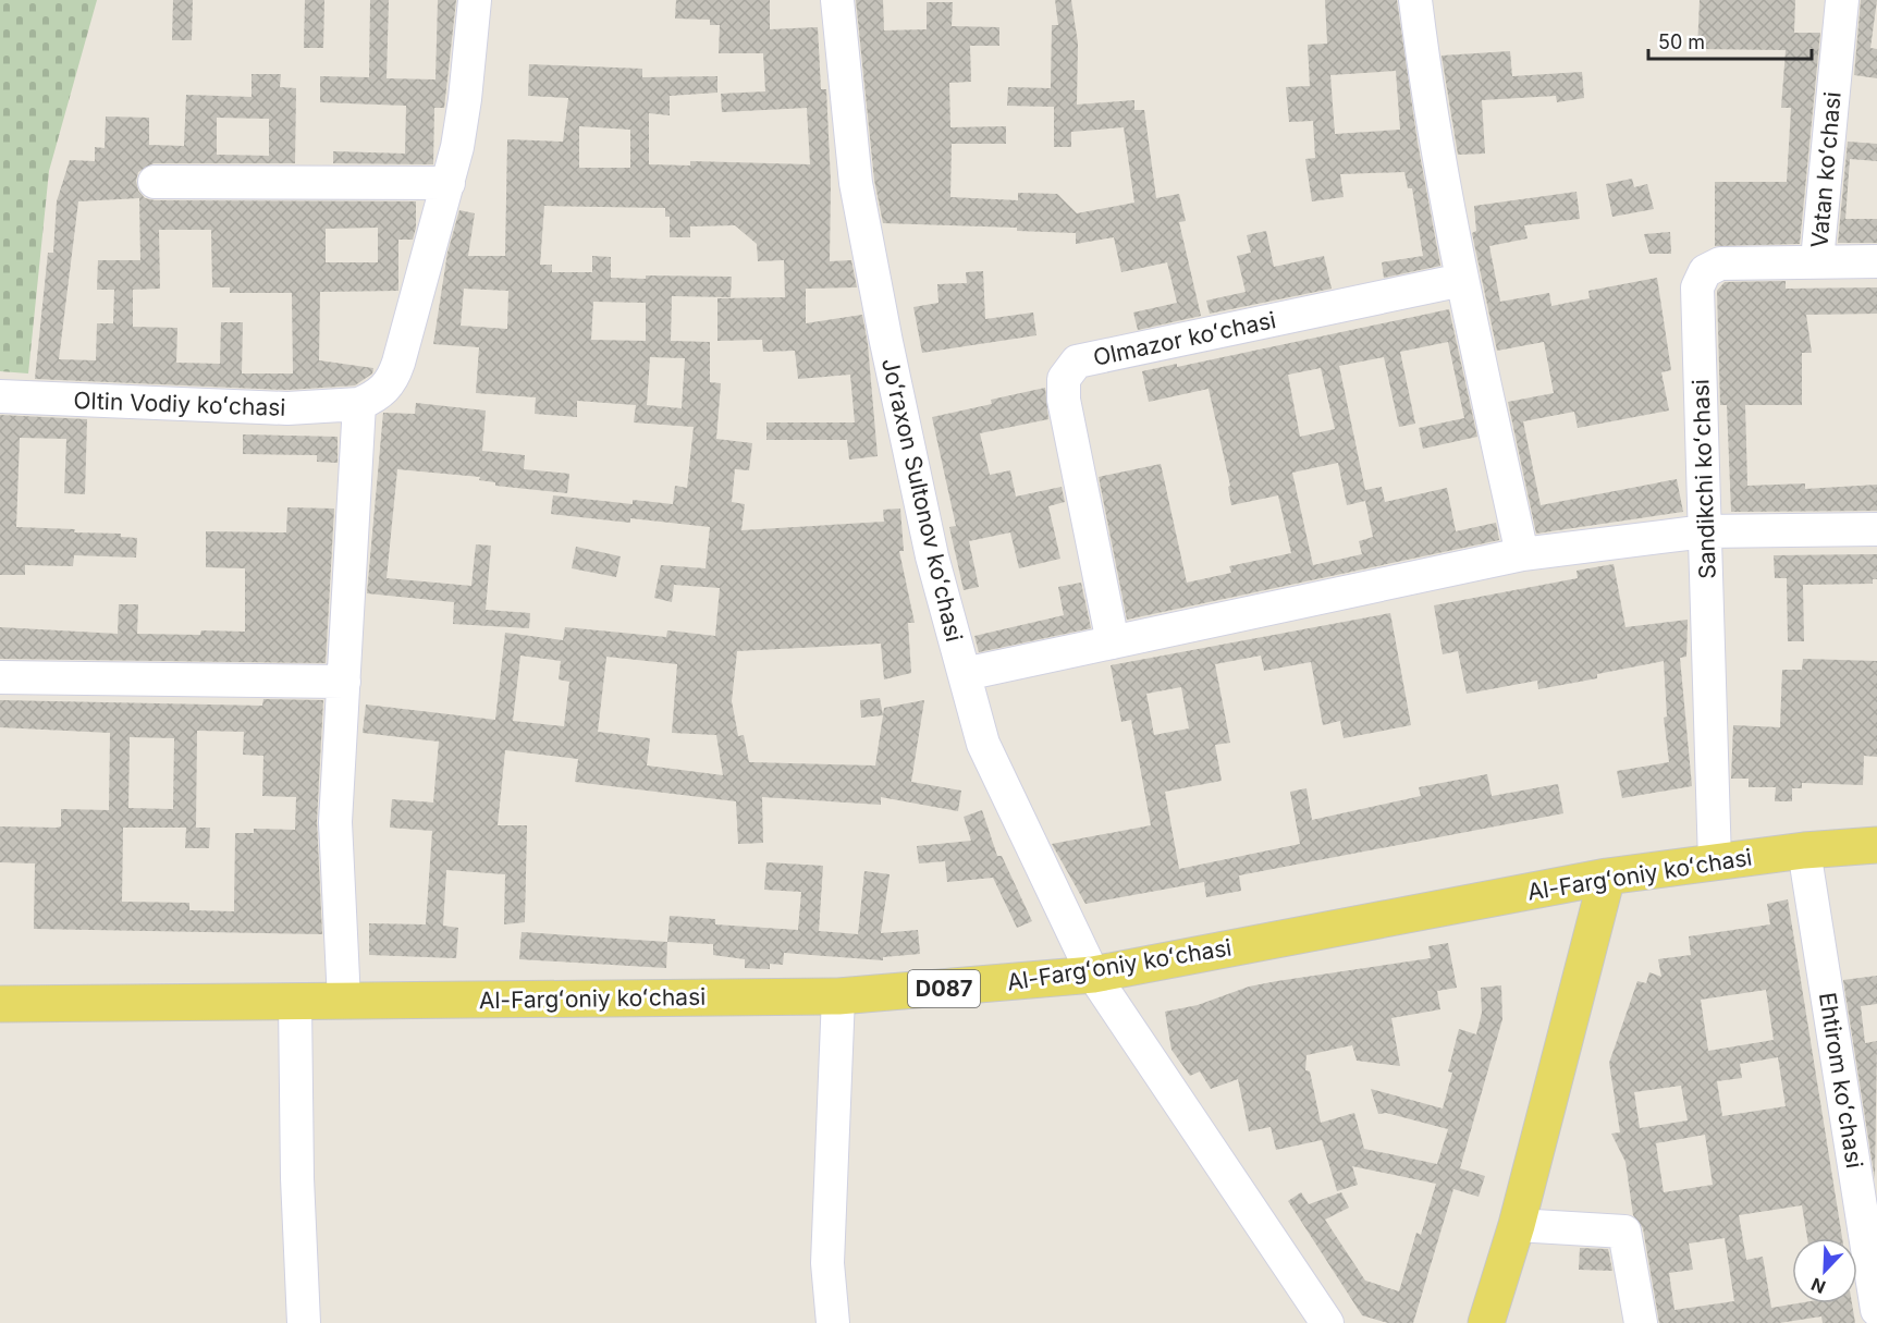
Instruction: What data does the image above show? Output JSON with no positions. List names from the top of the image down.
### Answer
{
  "streets": {
    "main road": ["Al-Fargʻoniy koʻchasi", "D087"],
    "street": [
      "Vatan koʻchasi",
      "Olmazor koʻchasi",
      "Oltin Vodiy koʻchasi",
      "Sandikchi koʻchasi",
      "Joʻraxon Sultonov koʻchasi",
      "Ehtirom koʻchasi"
    ]
  },
  "crossings": [
    ["Vatan koʻchasi", "Sandikchi koʻchasi"],
    ["Sandikchi koʻchasi", "Al-Fargʻoniy koʻchasi"],
    ["Joʻraxon Sultonov koʻchasi", "Al-Fargʻoniy koʻchasi"],
    ["Al-Fargʻoniy koʻchasi", "Ehtirom koʻchasi"]
  ],
  "scale_bar": "50 m",
  "north": "bottom left"
}
